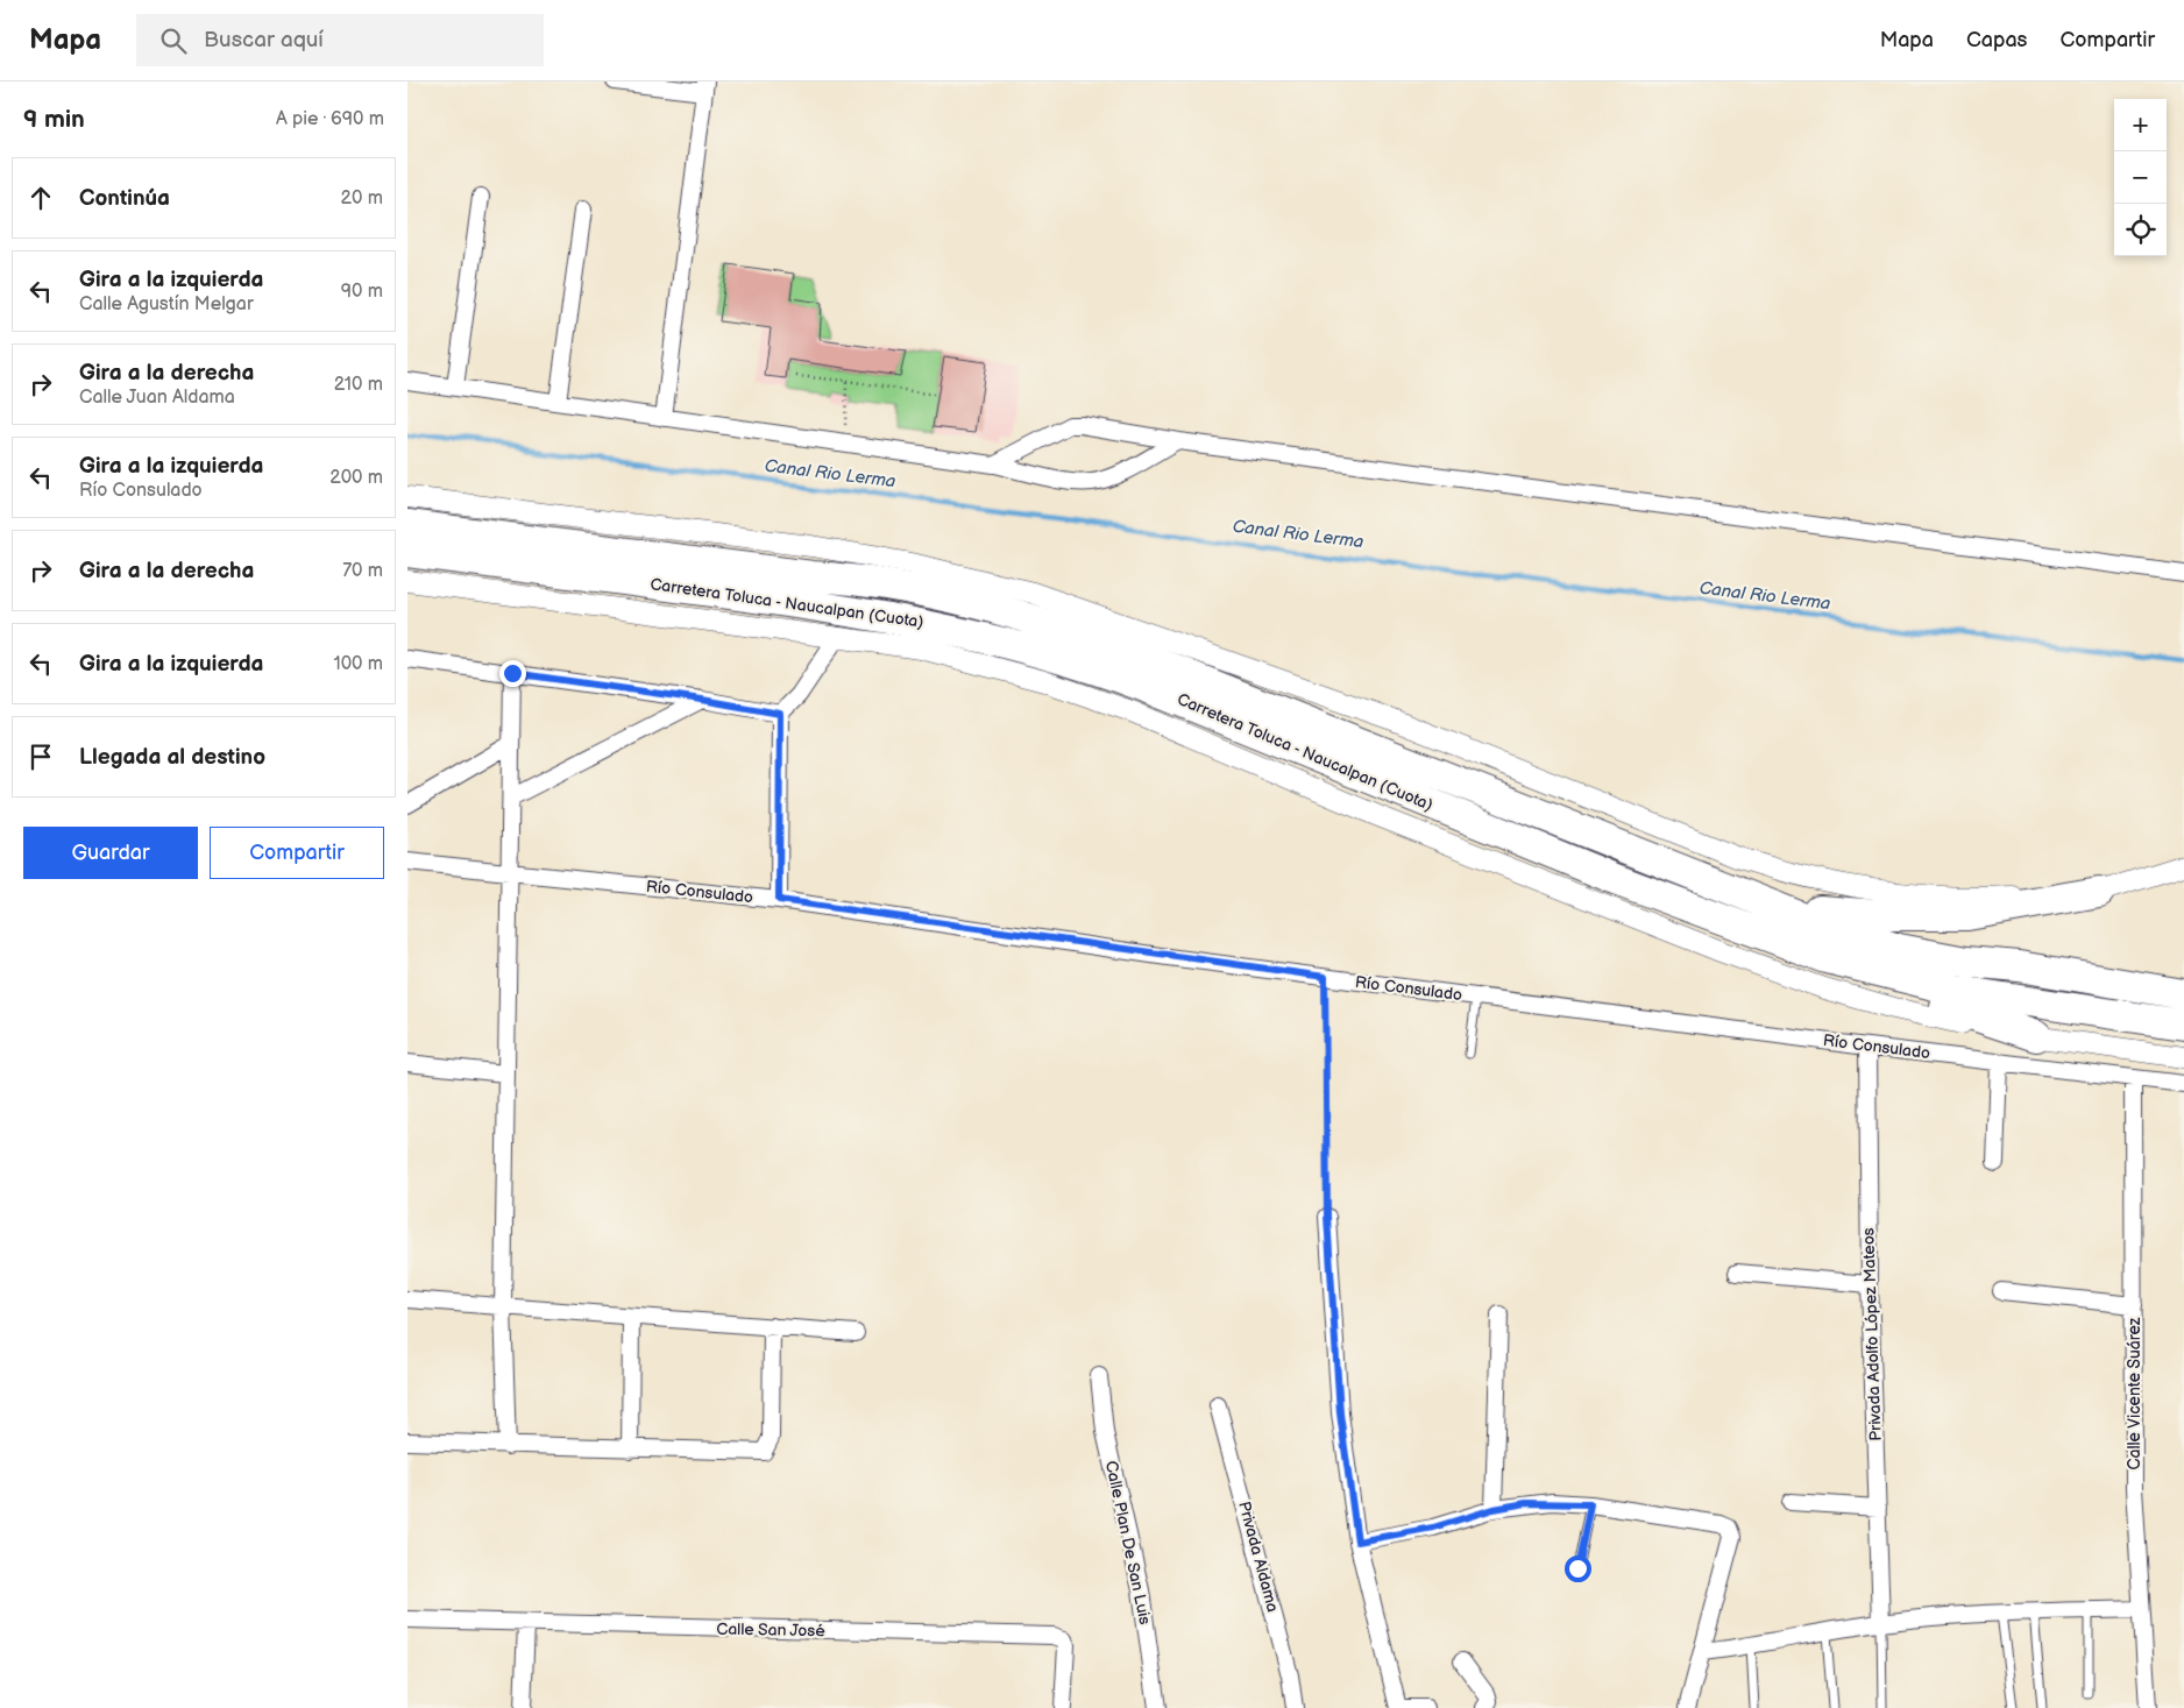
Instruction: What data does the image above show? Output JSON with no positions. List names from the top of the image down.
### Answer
{
  "streets": {
    "highway": ["Carretera Toluca - Naucalpan (Cuota)"],
    "street": [
      "Río Consulado",
      "Privada Adolfo López Mateos",
      "Calle Vicente Suárez",
      "Calle Plan De San Luis",
      "Privada Aldama",
      "Calle San José"
    ]
  },
  "crossings": [
    ["Río Consulado", "Privada Adolfo López Mateos"],
    ["Río Consulado", "Calle Vicente Suárez"]
  ],
  "water": ["Canal Rio Lerma"],
  "page": {
    "header": "Mapa",
    "search": "Buscar aquí",
    "nav": ["Mapa", "Capas", "Compartir"],
    "heading": ["9 min", "A pie · 690 m"],
    "map_buttons": ["+", "−"],
    "list": [
      ["Continúa", "20 m"],
      ["Gira a la izquierda", "Calle Agustín Melgar", "90 m"],
      ["Gira a la derecha", "Calle Juan Aldama", "210 m"],
      ["Gira a la izquierda", "Río Consulado", "200 m"],
      ["Gira a la derecha", "70 m"],
      ["Gira a la izquierda", "100 m"],
      "Llegada al destino"
    ],
    "buttons": ["Guardar", "Compartir"]
  }
}
